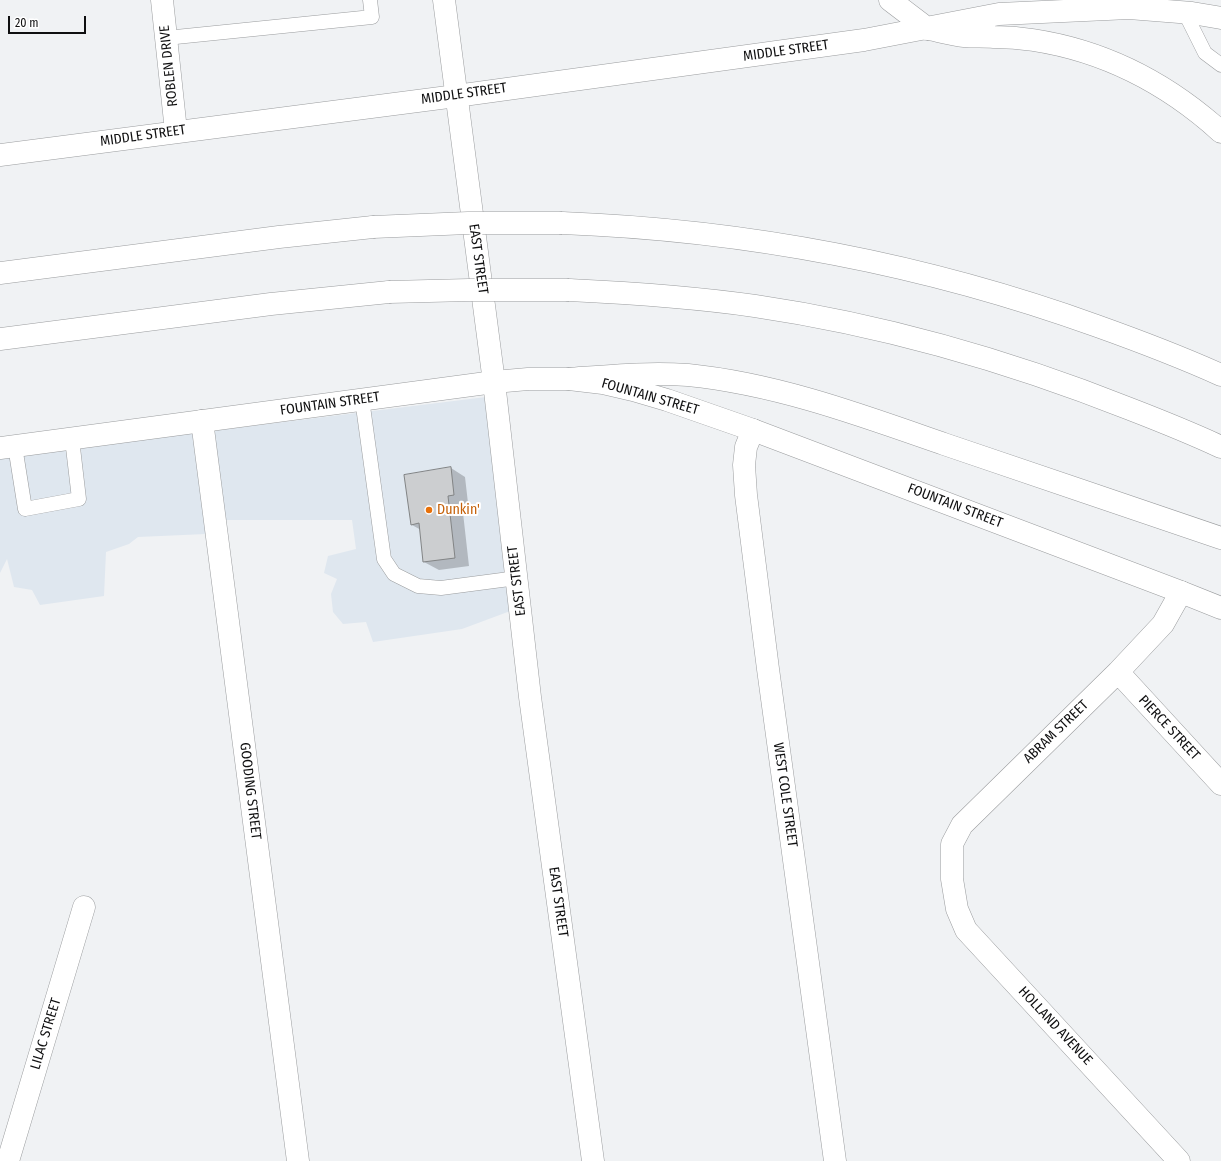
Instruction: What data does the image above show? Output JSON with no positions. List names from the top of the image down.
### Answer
{
  "streets": {
    "main road": [
      "MIDDLE STREET",
      "ROBLEN DRIVE",
      "EAST STREET",
      "FOUNTAIN STREET",
      "PIERCE STREET",
      "ABRAM STREET",
      "GOODING STREET",
      "WEST COLE STREET",
      "HOLLAND AVENUE",
      "LILAC STREET"
    ]
  },
  "crossings": [
    ["MIDDLE STREET", "ROBLEN DRIVE"],
    ["MIDDLE STREET", "EAST STREET"],
    ["EAST STREET", "FOUNTAIN STREET"],
    ["FOUNTAIN STREET", "ABRAM STREET"],
    ["FOUNTAIN STREET", "GOODING STREET"],
    ["FOUNTAIN STREET", "WEST COLE STREET"],
    ["PIERCE STREET", "ABRAM STREET"],
    ["ABRAM STREET", "HOLLAND AVENUE"]
  ],
  "places": ["Dunkin'"],
  "scale_bar": "20 m"
}
